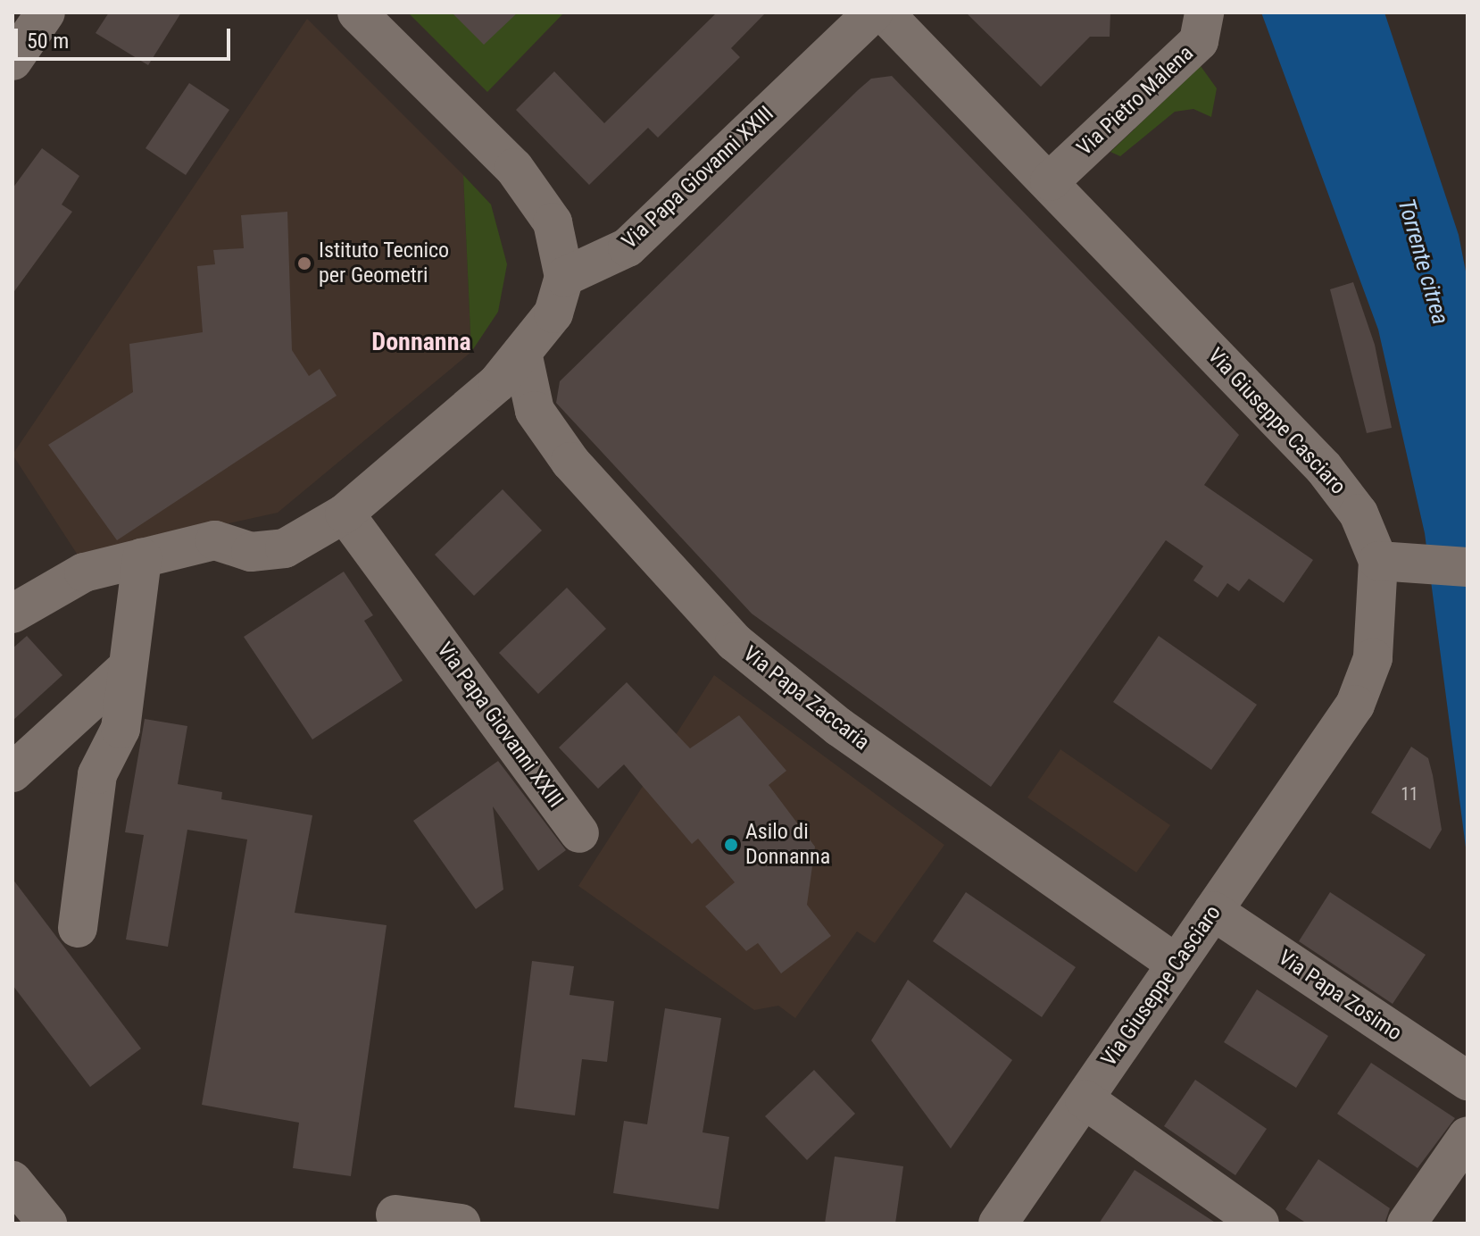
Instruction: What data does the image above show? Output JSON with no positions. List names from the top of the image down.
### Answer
{
  "streets": {
    "street": [
      "Via Pietro Malena",
      "Via Papa Giovanni XXIII",
      "Via Giuseppe Casciaro",
      "Via Papa Zaccaria",
      "Via Papa Zosimo"
    ]
  },
  "crossings": [
    ["Via Pietro Malena", "Via Giuseppe Casciaro"],
    ["Via Giuseppe Casciaro", "Via Papa Zaccaria"],
    ["Via Giuseppe Casciaro", "Via Papa Zosimo"]
  ],
  "districts": ["Donnanna"],
  "water": ["Torrente citrea"],
  "places": ["Istituto Tecnico per Geometri", "Asilo di Donnanna"],
  "house_numbers": ["11"],
  "scale_bar": "50 m"
}
